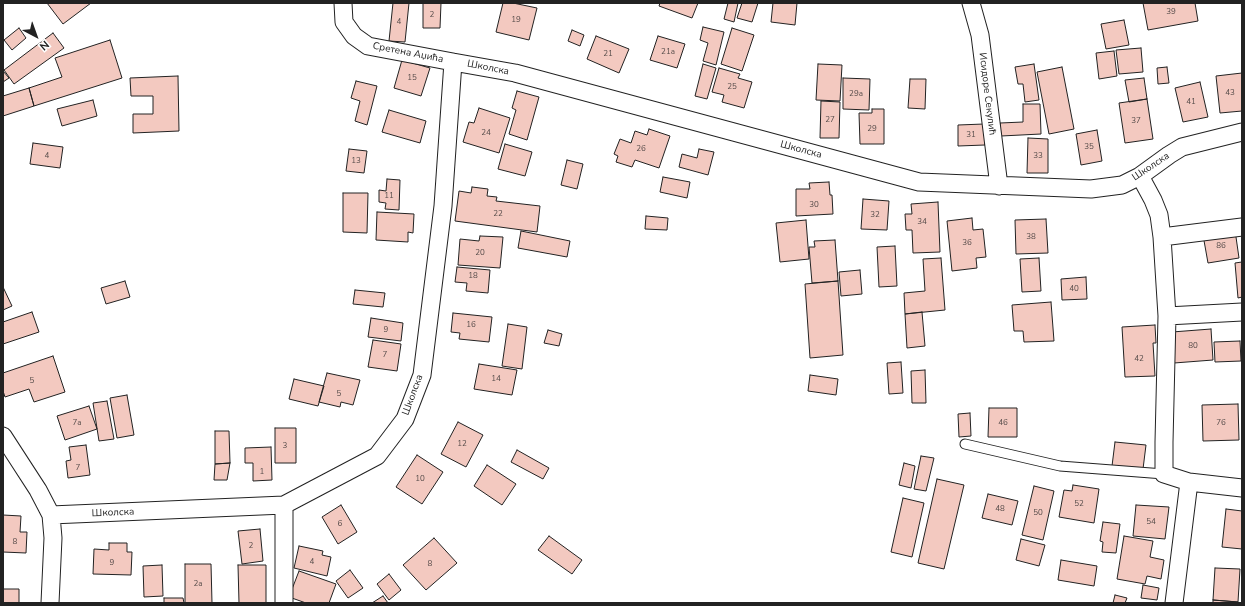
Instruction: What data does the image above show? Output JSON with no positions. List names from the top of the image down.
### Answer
{
  "streets": {
    "street": ["Сретена Аџића", "Школска", "Исидоре Секулић"]
  },
  "crossings": [
    ["Сретена Аџића", "Школска"],
    ["Школска", "Исидоре Секулић"]
  ],
  "house_numbers": [
    "39",
    "2",
    "19",
    "4",
    "21a",
    "21",
    "15",
    "25",
    "43",
    "29a",
    "41",
    "27",
    "37",
    "29",
    "24",
    "31",
    "35",
    "26",
    "4",
    "33",
    "13",
    "11",
    "30",
    "22",
    "32",
    "34",
    "38",
    "36",
    "86",
    "20",
    "18",
    "40",
    "16",
    "9",
    "80",
    "7",
    "42",
    "14",
    "5",
    "5",
    "7a",
    "46",
    "76",
    "12",
    "3",
    "7",
    "1",
    "10",
    "52",
    "48",
    "50",
    "54",
    "6",
    "8",
    "2",
    "4",
    "9",
    "8",
    "2a"
  ],
  "north": "bottom right"
}
